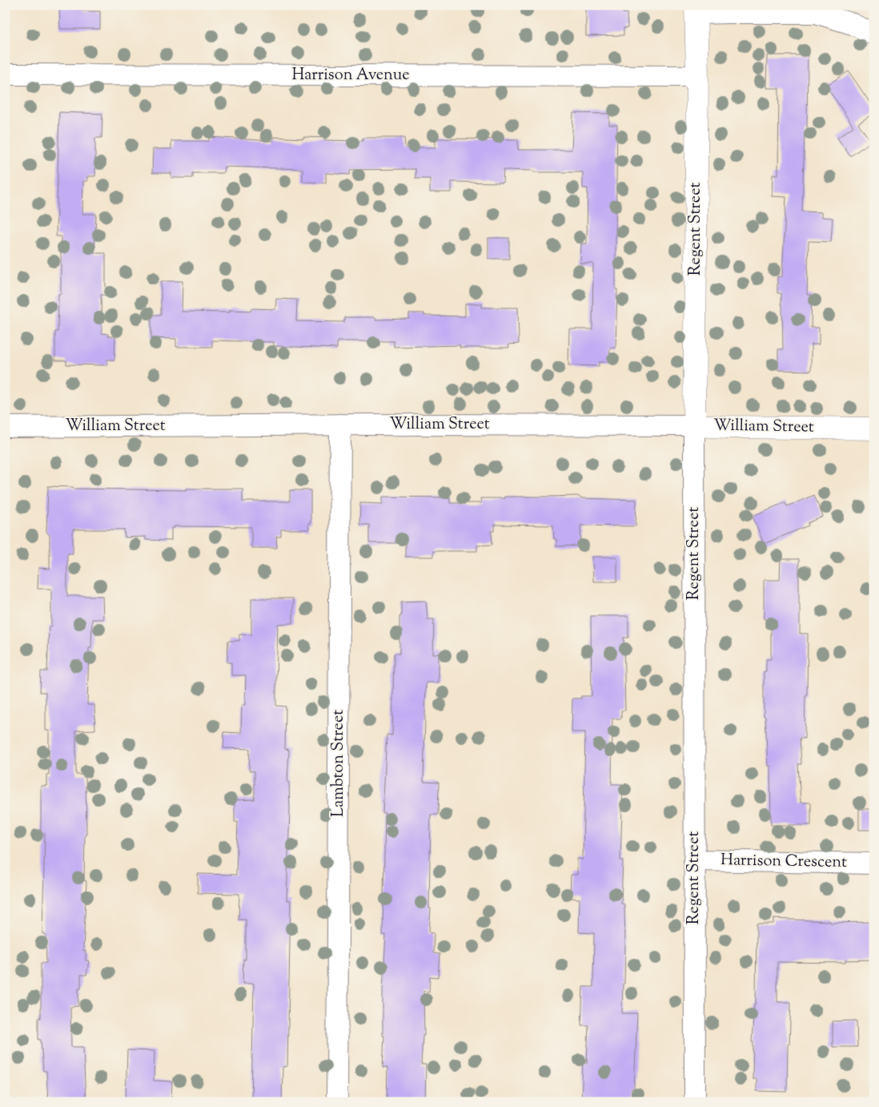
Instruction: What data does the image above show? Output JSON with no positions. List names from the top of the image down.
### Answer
{
  "streets": {
    "street": [
      "Harrison Avenue",
      "Regent Street",
      "William Street",
      "Lambton Street",
      "Harrison Crescent"
    ]
  },
  "crossings": [
    ["Harrison Avenue", "Regent Street"],
    ["Regent Street", "William Street"],
    ["Regent Street", "Harrison Crescent"],
    ["William Street", "Lambton Street"]
  ]
}
